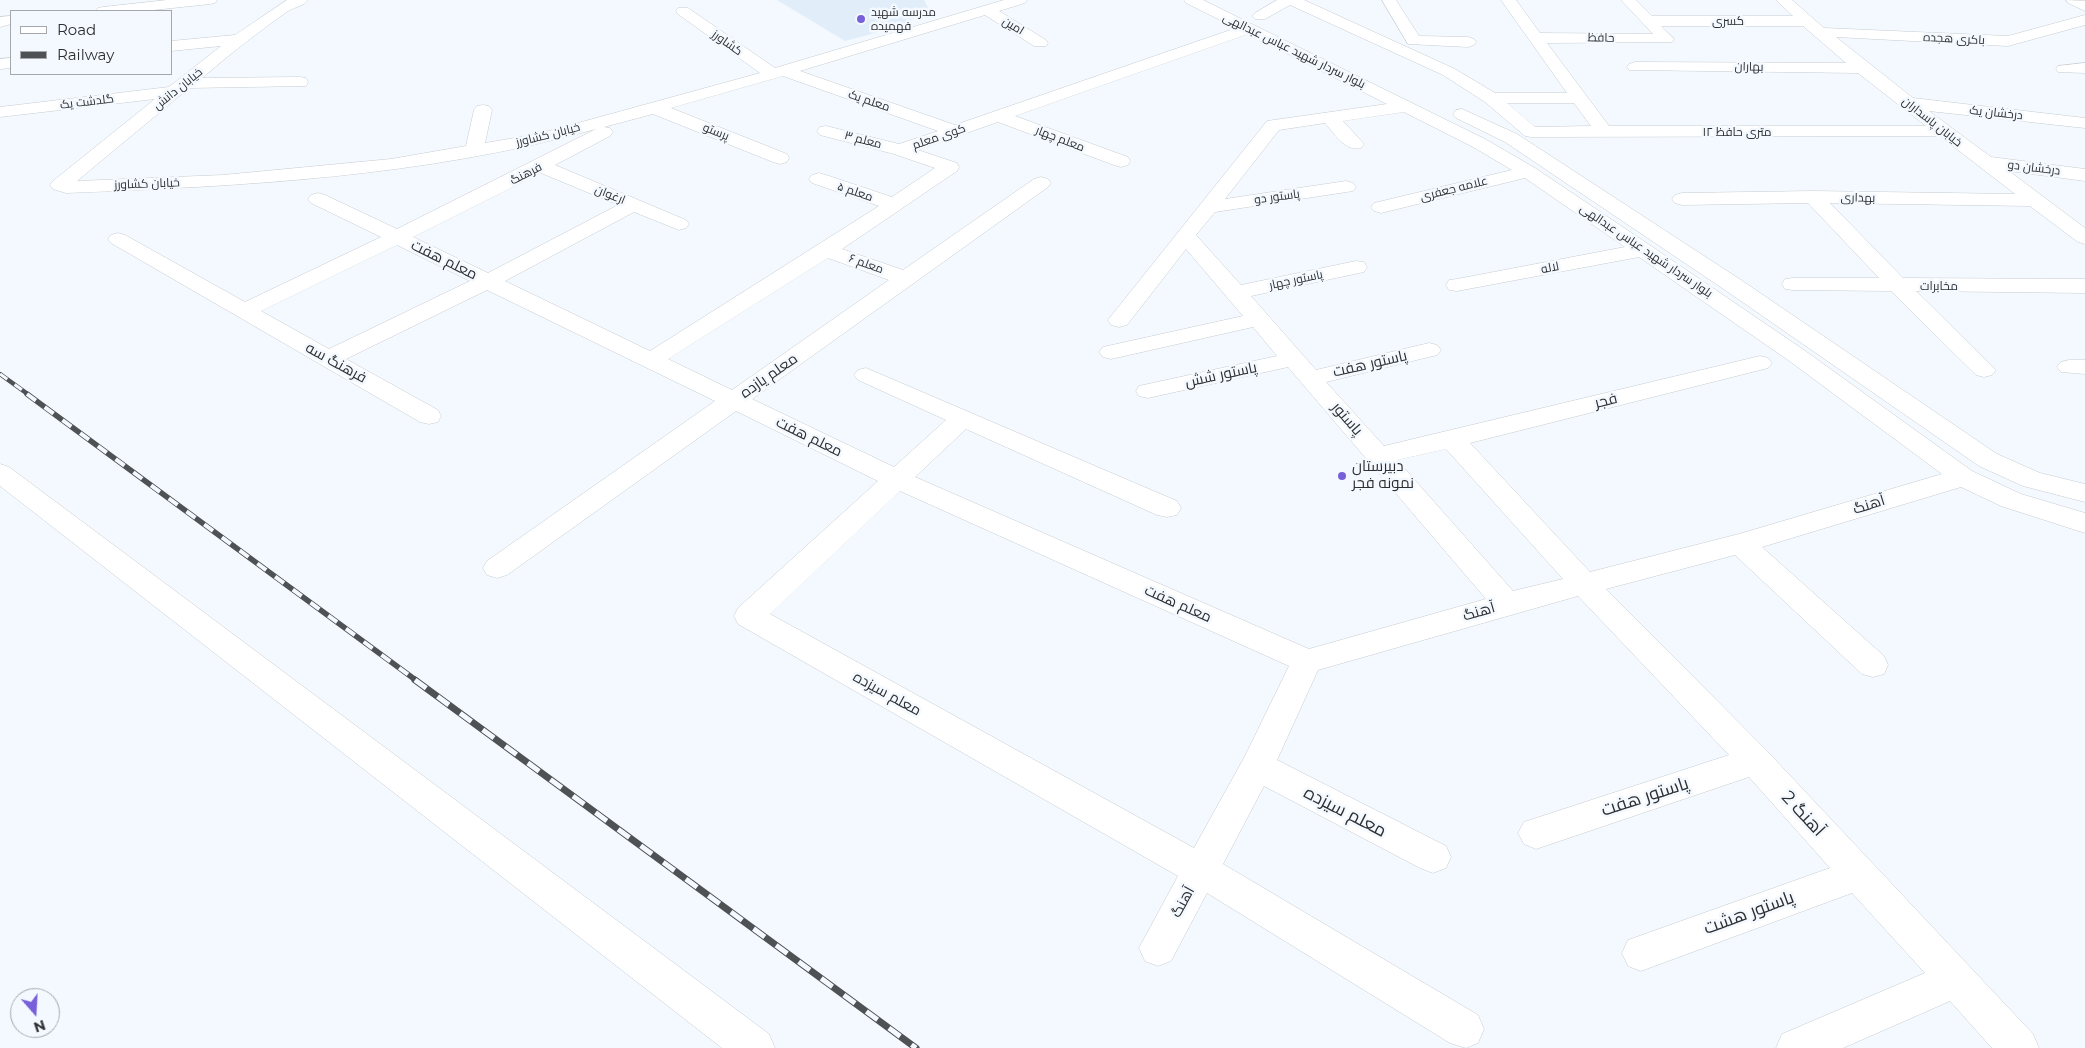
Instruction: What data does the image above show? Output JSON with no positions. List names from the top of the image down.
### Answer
{
  "streets": {
    "street": [
      "کسری",
      "امین",
      "حافظ",
      "باکری هجده",
      "کشاورز",
      "بلوار سردار شهید عباس عبدالهی",
      "بهاران",
      "خیابان دانش",
      "معلم یک",
      "گلدشت یک",
      "درخشان یک",
      "خیابان پاسداران",
      "پرستو",
      "۱۲ متری حافظ",
      "خیابان کشاورز",
      "کوی معلم",
      "معلم چهار",
      "معلم ۳",
      "درخشان دو",
      "فرهنگ",
      "علامه جعفری",
      "معلم ۵",
      "ارغوان",
      "پاستور دو",
      "بهداری",
      "معلم هفت",
      "معلم ۶",
      "لاله",
      "پاستور چهار",
      "مخابرات",
      "فرهنگ سه",
      "پاستور هفت",
      "پاستور شش",
      "معلم یازده",
      "فجر",
      "پاستور",
      "آهنگ",
      "معلم سیزده",
      "آهنگ 2",
      "پاستور هشت"
    ]
  },
  "crossings": [
    ["کسری", "باکری هجده"],
    ["کسری", "خیابان پاسداران"],
    ["امین", "خیابان کشاورز"],
    ["باکری هجده", "خیابان پاسداران"],
    ["کشاورز", "معلم یک"],
    ["کشاورز", "خیابان کشاورز"],
    ["بلوار سردار شهید عباس عبدالهی", "کوی معلم"],
    ["بلوار سردار شهید عباس عبدالهی", "علامه جعفری"],
    ["بلوار سردار شهید عباس عبدالهی", "لاله"],
    ["بلوار سردار شهید عباس عبدالهی", "آهنگ"],
    ["بهاران", "خیابان پاسداران"],
    ["خیابان دانش", "گلدشت یک"],
    ["خیابان دانش", "خیابان کشاورز"],
    ["معلم یک", "خیابان کشاورز"],
    ["معلم یک", "کوی معلم"],
    ["درخشان یک", "خیابان پاسداران"],
    ["خیابان پاسداران", "۱۲ متری حافظ"],
    ["خیابان پاسداران", "درخشان دو"],
    ["خیابان پاسداران", "بهداری"],
    ["پرستو", "خیابان کشاورز"],
    ["پرستو", "فرهنگ"],
    ["خیابان کشاورز", "فرهنگ"],
    ["کوی معلم", "معلم چهار"],
    ["کوی معلم", "معلم ۳"],
    ["کوی معلم", "معلم ۵"],
    ["کوی معلم", "معلم هفت"],
    ["کوی معلم", "معلم ۶"],
    ["فرهنگ", "ارغوان"],
    ["فرهنگ", "معلم هفت"],
    ["معلم هفت", "معلم یازده"],
    ["معلم هفت", "آهنگ"],
    ["معلم هفت", "معلم سیزده"],
    ["معلم ۶", "معلم یازده"],
    ["پاستور چهار", "پاستور"],
    ["پاستور هفت", "پاستور"],
    ["پاستور هفت", "آهنگ 2"],
    ["پاستور شش", "پاستور"],
    ["فجر", "پاستور"],
    ["فجر", "آهنگ 2"],
    ["پاستور", "آهنگ"],
    ["آهنگ", "معلم سیزده"],
    ["آهنگ", "آهنگ 2"],
    ["آهنگ 2", "پاستور هشت"]
  ],
  "places": ["مدرسه شهید فهمیده", "دبیرستان نمونه فجر"],
  "legend": ["Road", "Railway"],
  "north": "bottom"
}
